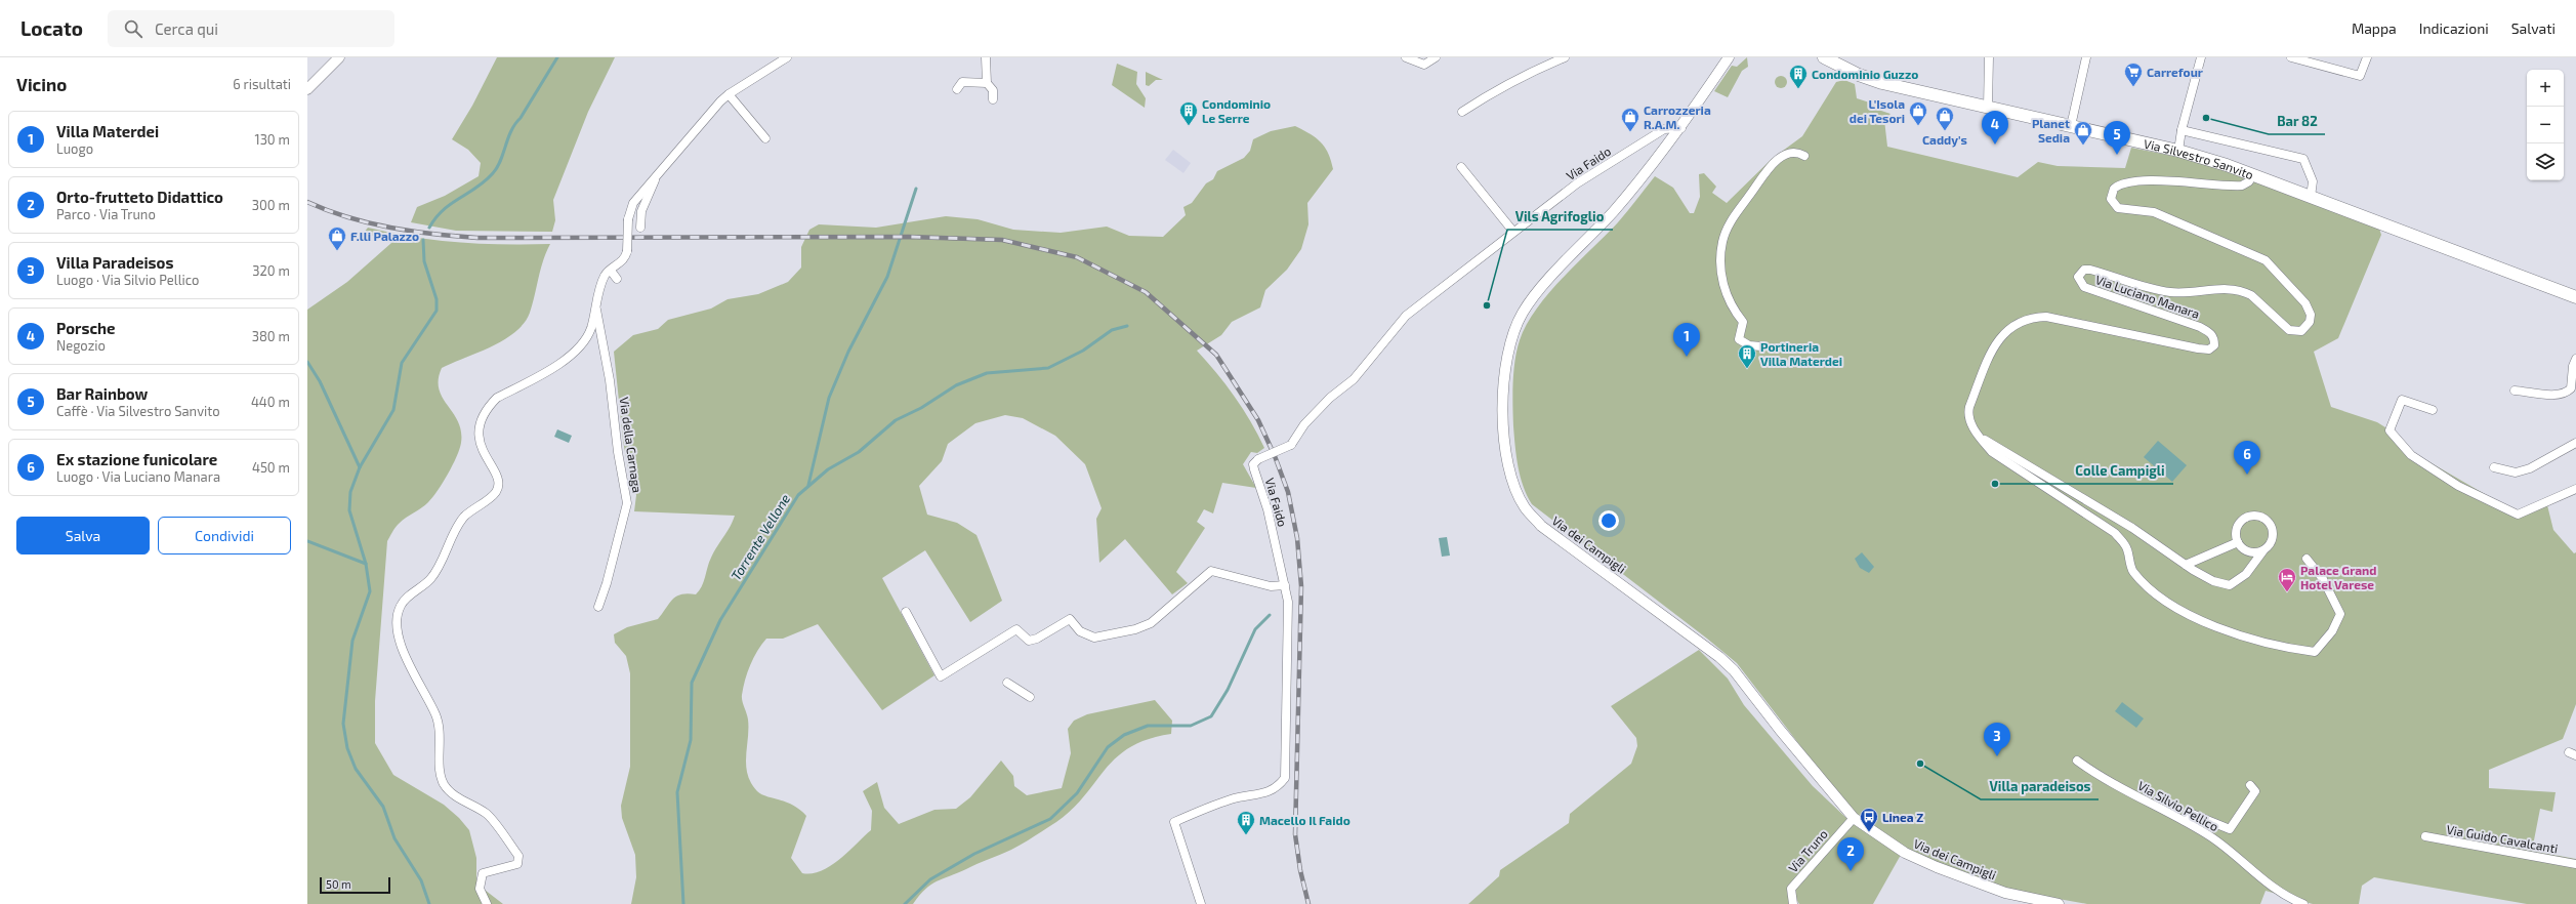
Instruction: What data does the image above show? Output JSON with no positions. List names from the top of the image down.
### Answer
{
  "streets": {
    "main road": ["Via Silvestro Sanvito"],
    "street": [
      "Via Faido",
      "Via Luciano Manara",
      "Via della Carnaga",
      "Via dei Campigli",
      "Via Silvio Pellico",
      "Via Guido Cavalcanti",
      "Via Truno"
    ]
  },
  "crossings": [
    ["Via Silvestro Sanvito", "Via Luciano Manara"],
    ["Via Faido", "Via dei Campigli"],
    ["Via dei Campigli", "Via Truno"]
  ],
  "water": ["Torrente Vellone"],
  "places": {
    "supermarket": ["Carrefour"],
    "building": [
      "Condominio Guzzo",
      "Condominio Le Serre",
      "Portineria Villa Materdei",
      "Macello Il Faido"
    ],
    "other": [
      "Bar 82",
      "Vils Agrifoglio",
      "Colle Campigli",
      "Villa paradeisos"
    ],
    "shop": [
      "L'Isola dei Tesori",
      "Caddy's",
      "Carrozzeria R.A.M.",
      "Planet Sedia",
      "F.lli Palazzo"
    ],
    "hotel": ["Palace Grand Hotel Varese"],
    "bus stop": ["Linea Z"]
  },
  "scale_bar": "50 m",
  "page": {
    "header": "Locato",
    "search": "Cerca qui",
    "nav": ["Mappa", "Indicazioni", "Salvati"],
    "heading": ["Vicino", "6 risultati"],
    "map_buttons": ["+", "−"],
    "list": [
      {
        "mark": "1",
        "name": "Villa Materdei",
        "note": "Luogo",
        "value": "130 m"
      },
      {
        "mark": "2",
        "name": "Orto-frutteto Didattico",
        "note": "Parco · Via Truno",
        "value": "300 m"
      },
      {
        "mark": "3",
        "name": "Villa Paradeisos",
        "note": "Luogo · Via Silvio Pellico",
        "value": "320 m"
      },
      {
        "mark": "4",
        "name": "Porsche",
        "note": "Negozio",
        "value": "380 m"
      },
      {
        "mark": "5",
        "name": "Bar Rainbow",
        "note": "Caffè · Via Silvestro Sanvito",
        "value": "440 m"
      },
      {
        "mark": "6",
        "name": "Ex stazione funicolare",
        "note": "Luogo · Via Luciano Manara",
        "value": "450 m"
      }
    ],
    "pins": [
      "4",
      "5",
      "1",
      "6",
      "3",
      "2"
    ],
    "buttons": ["Salva", "Condividi"],
    "scale": "50 m"
  }
}
